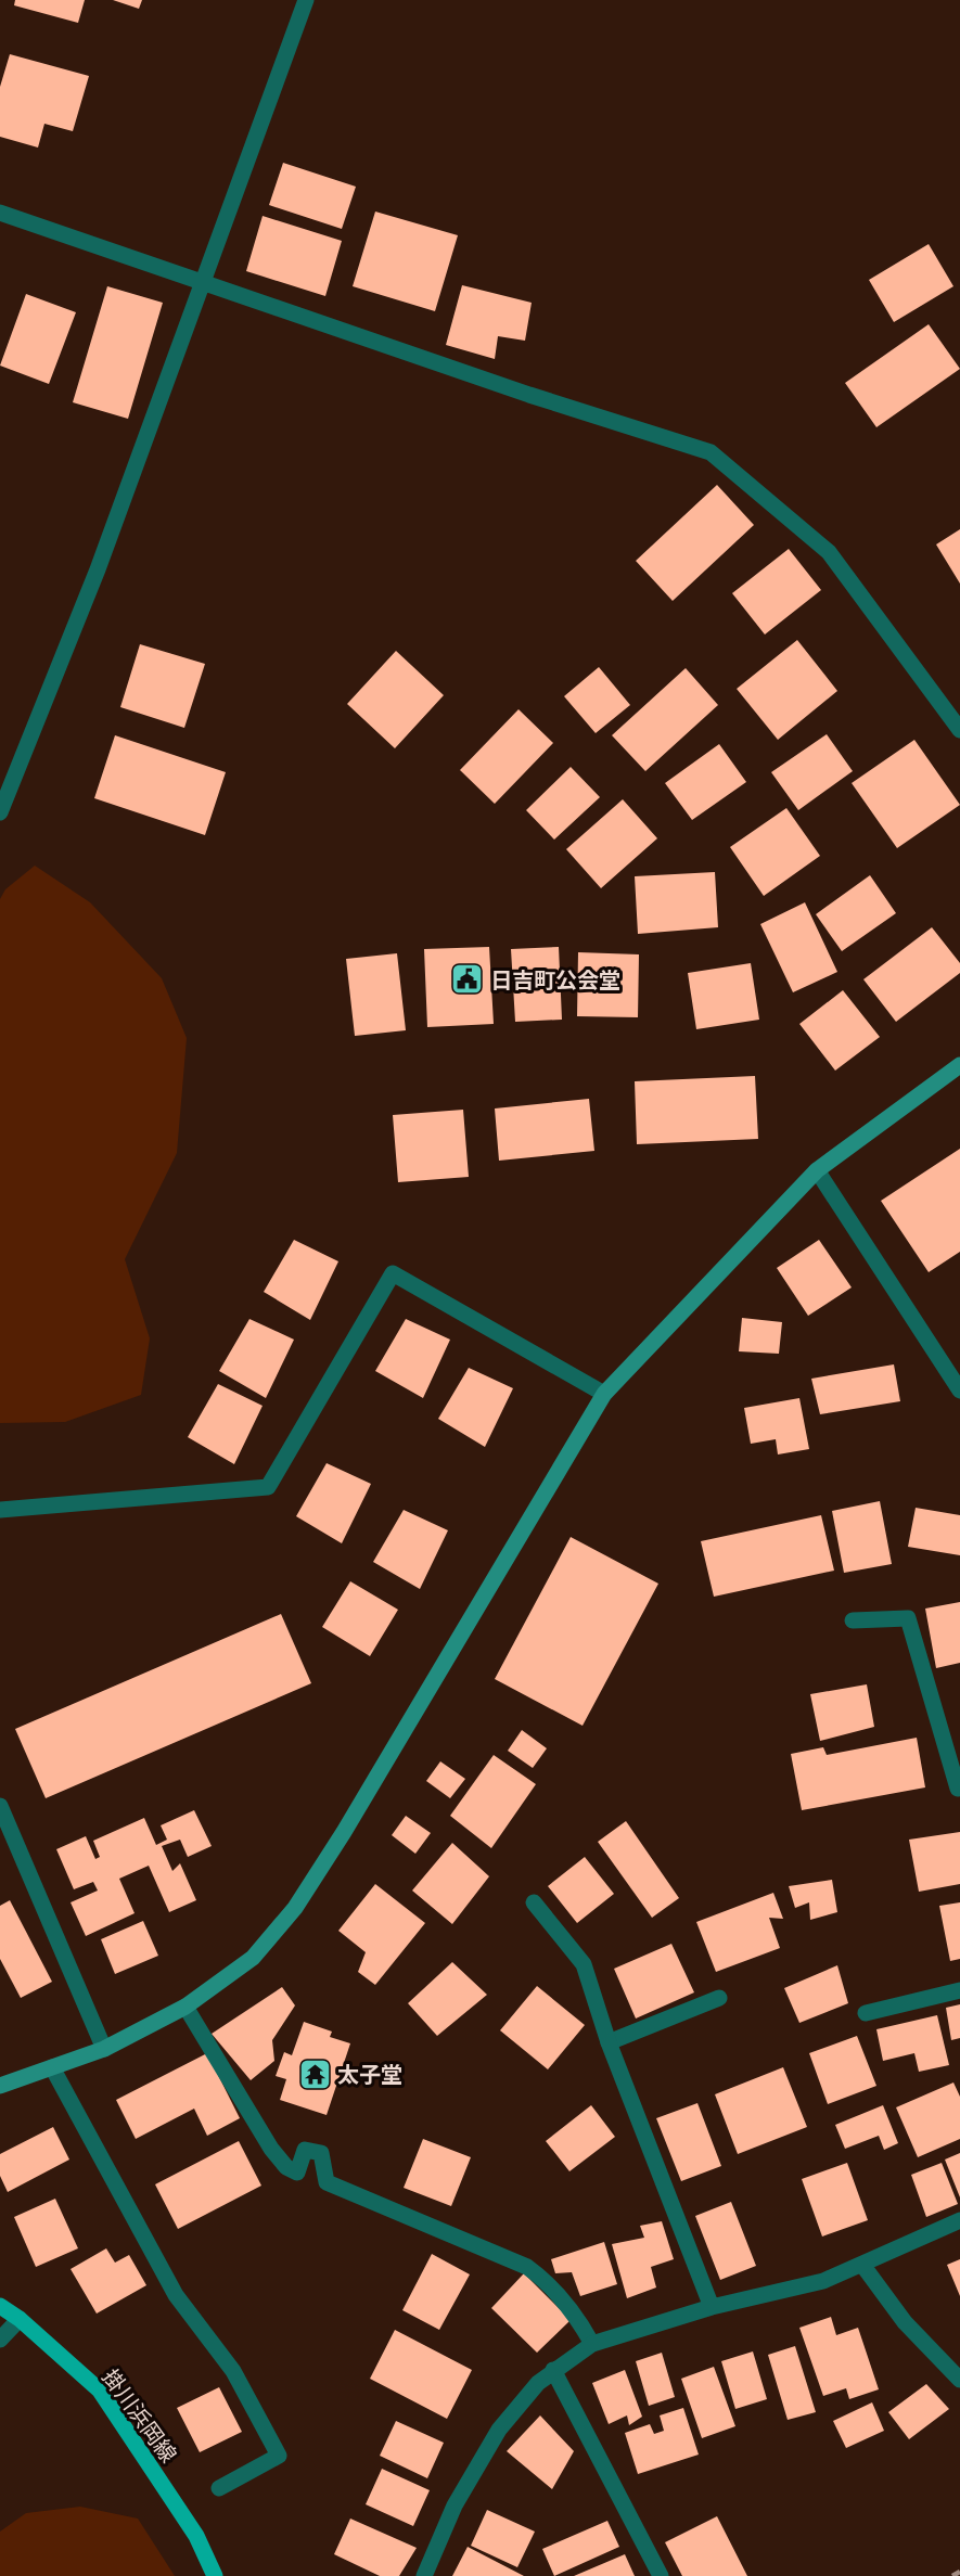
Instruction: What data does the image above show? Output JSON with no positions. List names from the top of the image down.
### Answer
{
  "streets": {
    "main road": ["掛川浜岡線"]
  },
  "places": {
    "public building": ["日吉町公会堂"],
    "temple": ["太子堂"]
  }
}
